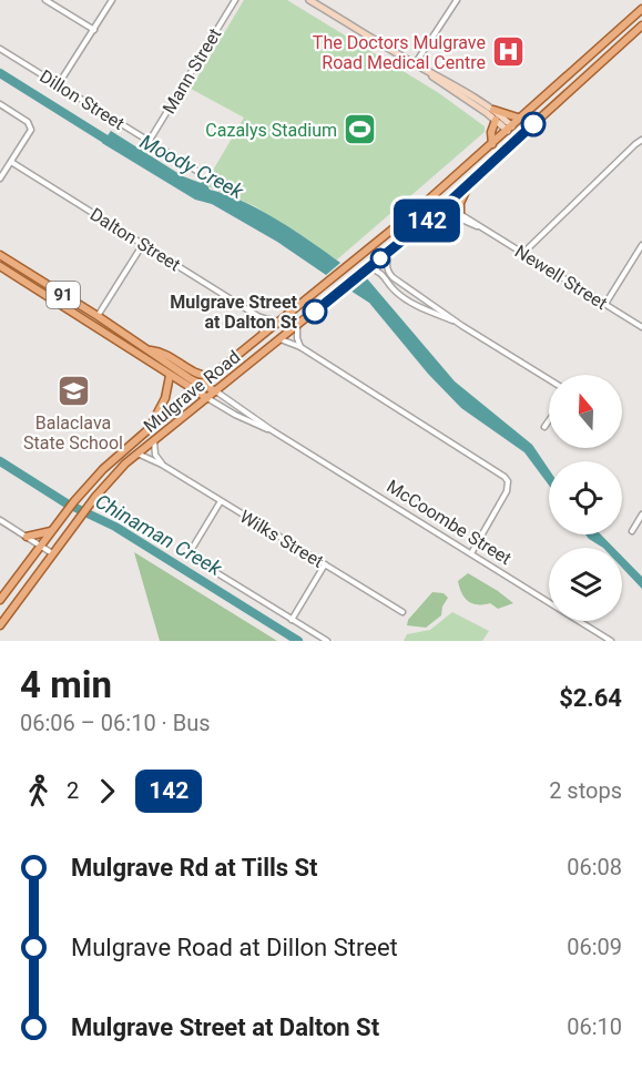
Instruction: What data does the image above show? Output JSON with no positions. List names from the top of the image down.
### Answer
{
  "streets": {
    "main road": ["91", "Mulgrave Road", "McCoombe Street"],
    "street": [
      "Mann Street",
      "Dillon Street",
      "Dalton Street",
      "Newell Street",
      "Wilks Street"
    ]
  },
  "crossings": [
    ["Mann Street", "Dillon Street"],
    ["Dalton Street", "Mulgrave Road"],
    ["Newell Street", "Mulgrave Road"],
    ["Mulgrave Road", "McCoombe Street"],
    ["Mulgrave Road", "Wilks Street"]
  ],
  "water": ["Moody Creek", "Chinaman Creek"],
  "places": {
    "hospital": ["The Doctors Mulgrave Road Medical Centre"],
    "sports": ["Cazalys Stadium"],
    "other": ["Mulgrave Street at Dalton St"],
    "school or university": ["Balaclava State School"]
  },
  "lines": ["bus line 142"],
  "north": "top",
  "page": {
    "on_map": "142",
    "heading": ["4 min", "06:06 – 06:10 · Bus", "$2.64"],
    "legs": ["2", "142", "2 stops"],
    "list": [
      {
        "name": "Mulgrave Rd at Tills St",
        "value": "06:08"
      },
      {
        "name": "Mulgrave Road at Dillon Street",
        "value": "06:09"
      },
      {
        "name": "Mulgrave Street at Dalton St",
        "value": "06:10"
      }
    ]
  }
}
